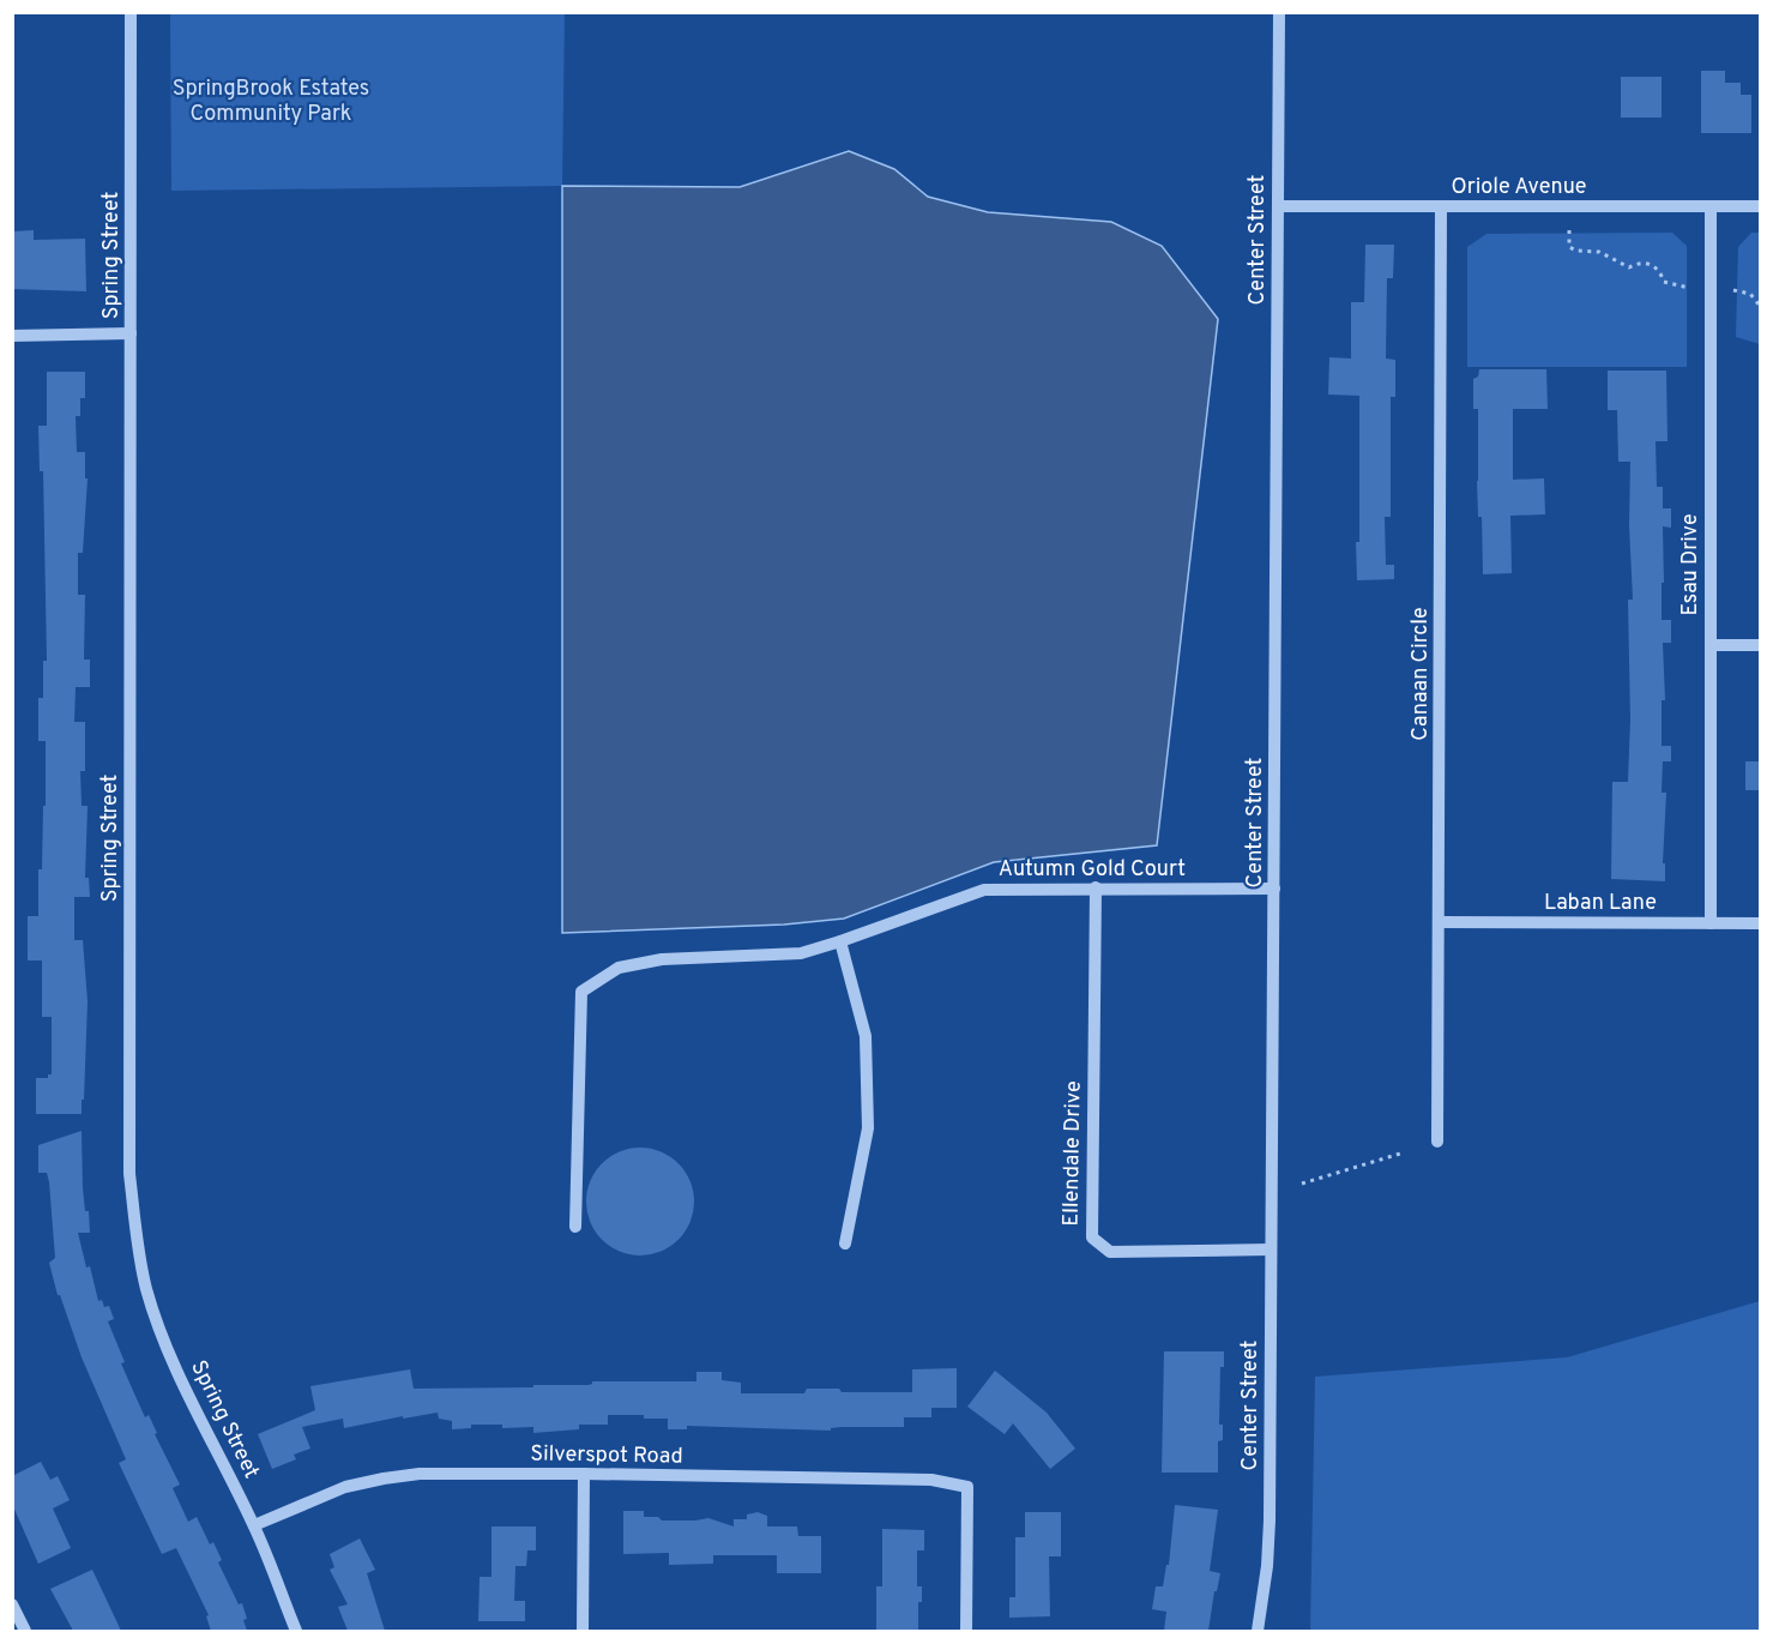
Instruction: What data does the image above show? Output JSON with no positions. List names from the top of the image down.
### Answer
{
  "streets": {
    "street": [
      "Oriole Avenue",
      "Center Street",
      "Spring Street",
      "Esau Drive",
      "Canaan Circle",
      "Autumn Gold Court",
      "Laban Lane",
      "Ellendale Drive",
      "Silverspot Road"
    ]
  },
  "crossings": [
    ["Oriole Avenue", "Center Street"],
    ["Oriole Avenue", "Esau Drive"],
    ["Oriole Avenue", "Canaan Circle"],
    ["Center Street", "Autumn Gold Court"],
    ["Center Street", "Ellendale Drive"],
    ["Spring Street", "Silverspot Road"],
    ["Esau Drive", "Laban Lane"],
    ["Canaan Circle", "Laban Lane"],
    ["Autumn Gold Court", "Ellendale Drive"]
  ],
  "parks": ["SpringBrook Estates Community Park"]
}
